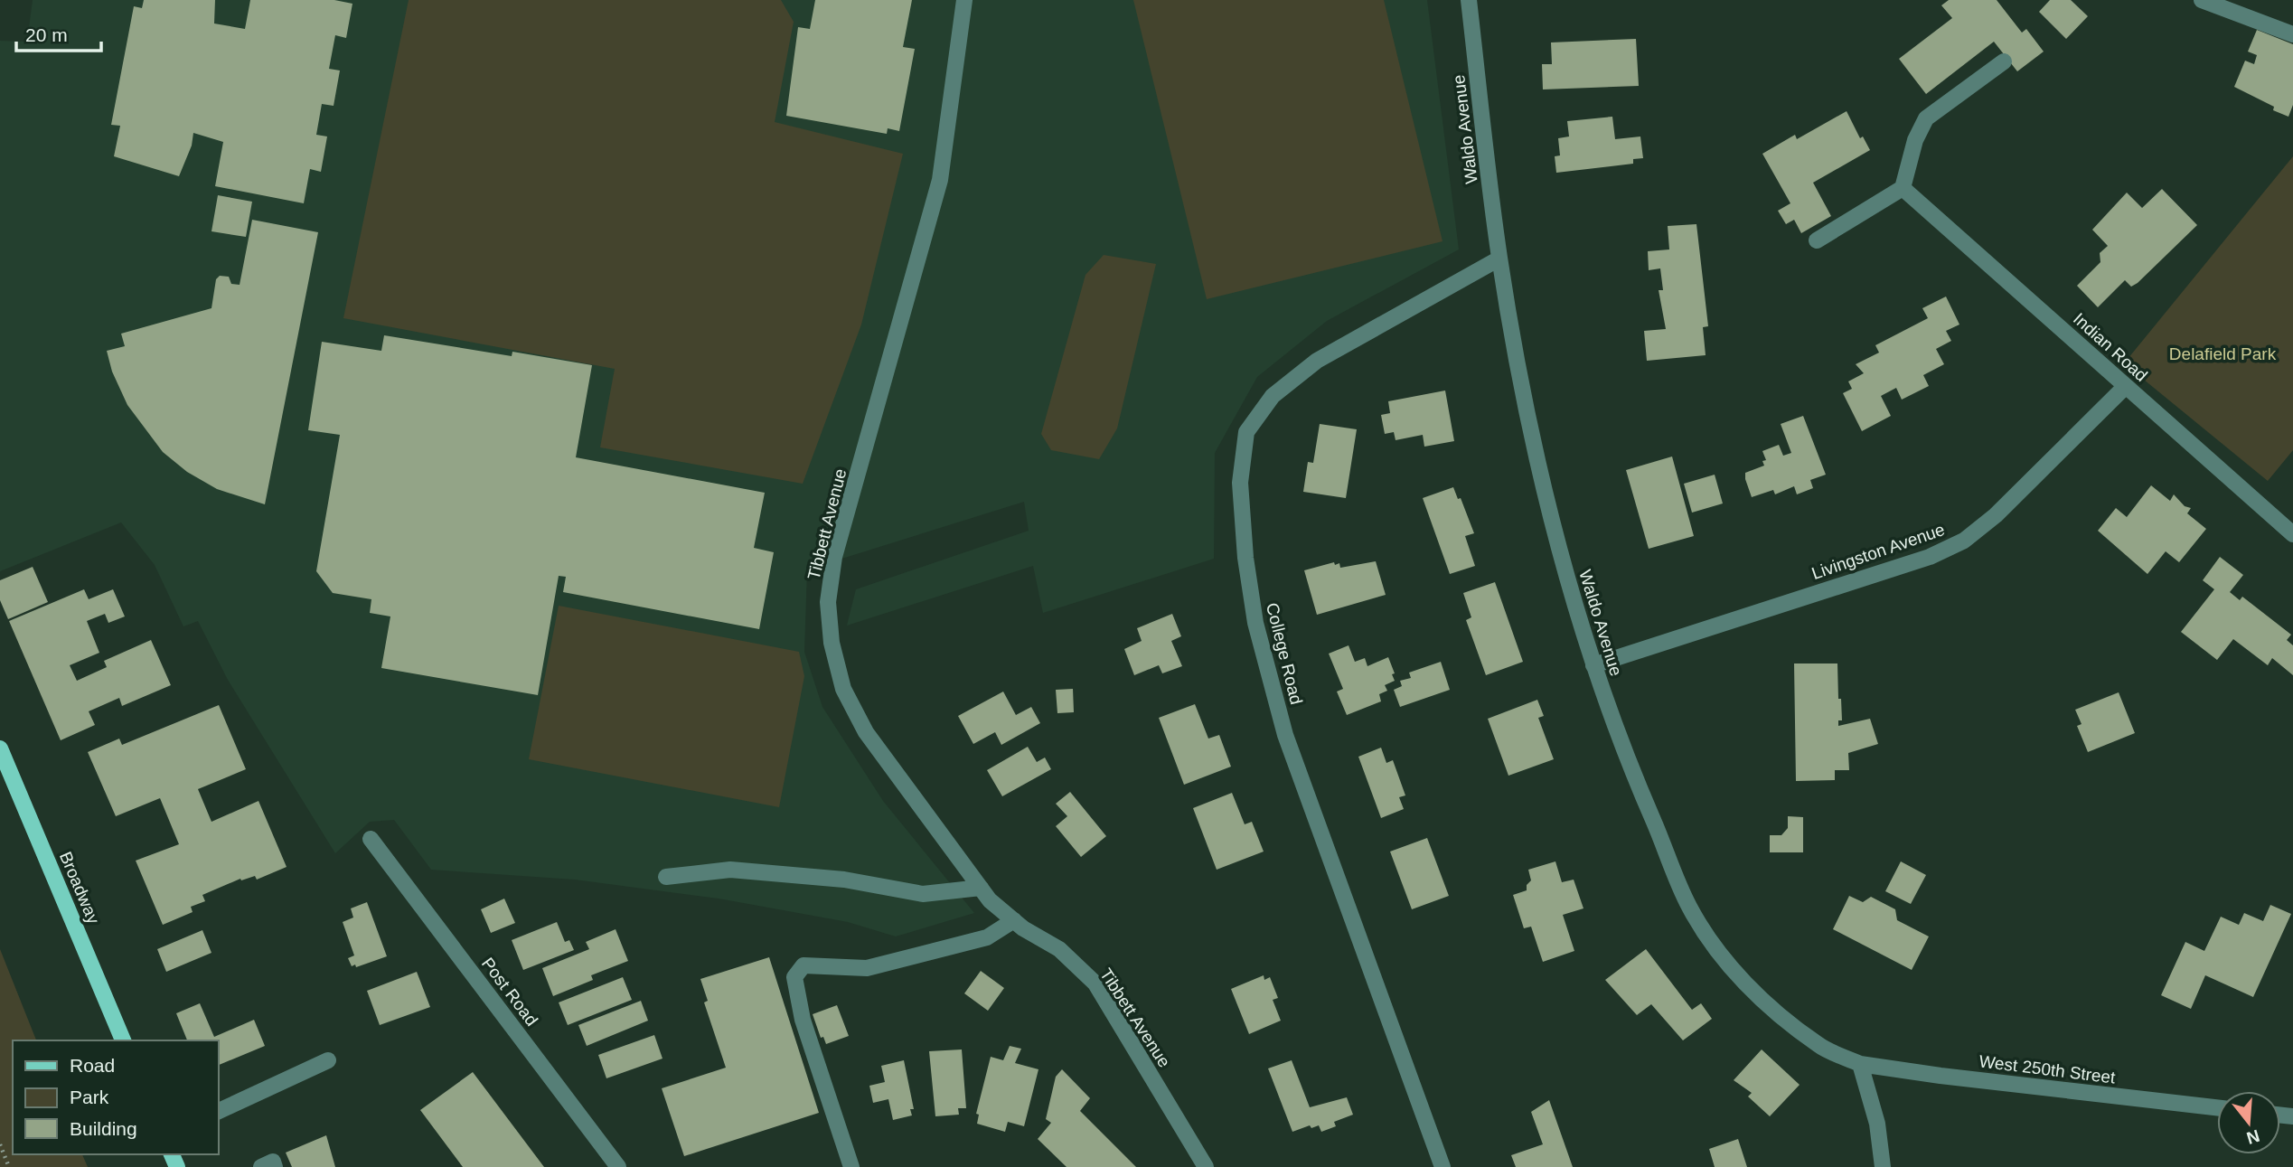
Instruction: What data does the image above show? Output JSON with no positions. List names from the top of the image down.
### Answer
{
  "streets": {
    "main road": ["Broadway"],
    "street": [
      "Waldo Avenue",
      "Indian Road",
      "Tibbett Avenue",
      "Livingston Avenue",
      "College Road",
      "Post Road",
      "West 250th Street"
    ]
  },
  "crossings": [
    ["Waldo Avenue", "Livingston Avenue"],
    ["Waldo Avenue", "College Road"],
    ["Waldo Avenue", "West 250th Street"],
    ["Indian Road", "Livingston Avenue"]
  ],
  "parks": ["Delafield Park"],
  "legend": ["Road", "Park", "Building"],
  "scale_bar": "20 m",
  "north": "bottom"
}
